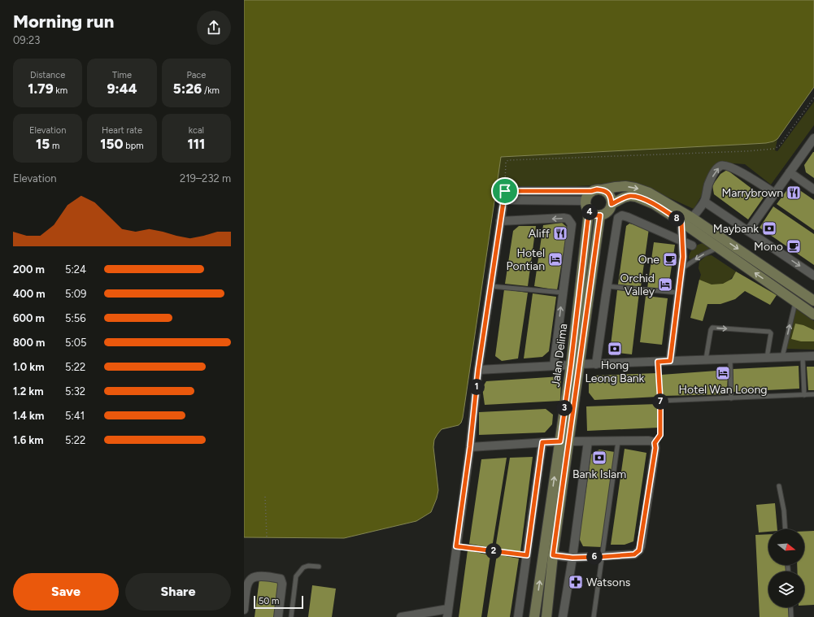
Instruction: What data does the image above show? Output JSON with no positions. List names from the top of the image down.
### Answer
{
  "streets": {
    "street": ["Jalan Delima"]
  },
  "places": {
    "restaurant": ["Marrybrown", "Aliff"],
    "bank": ["Maybank", "Hong Leong Bank", "Bank Islam"],
    "cafe": ["Mono", "One"],
    "hotel": ["Hotel Pontian", "Orchid Valley", "Hotel Wan Loong"],
    "pharmacy": ["Watsons"]
  },
  "scale_bar": "50 m",
  "north": "right",
  "page": {
    "heading": ["Morning run", "09:23"],
    "stats": [
      ["Distance", "1.79 km"],
      ["Time", "9:44"],
      ["Pace", "5:26 /km"],
      ["Elevation", "15 m"],
      ["Heart rate", "150 bpm"],
      ["kcal", "111"]
    ],
    "chart": ["Elevation", "219–232 m"],
    "pins": [
      "4",
      "8",
      "1",
      "7",
      "3",
      "2",
      "6"
    ],
    "list": [
      {
        "name": "200 m",
        "note": "5:24"
      },
      {
        "name": "400 m",
        "note": "5:09"
      },
      {
        "name": "600 m",
        "note": "5:56"
      },
      {
        "name": "800 m",
        "note": "5:05"
      },
      {
        "name": "1.0 km",
        "note": "5:22"
      },
      {
        "name": "1.2 km",
        "note": "5:32"
      },
      {
        "name": "1.4 km",
        "note": "5:41"
      },
      {
        "name": "1.6 km",
        "note": "5:22"
      }
    ],
    "buttons": ["Save", "Share"],
    "scale": "50 m"
  }
}
